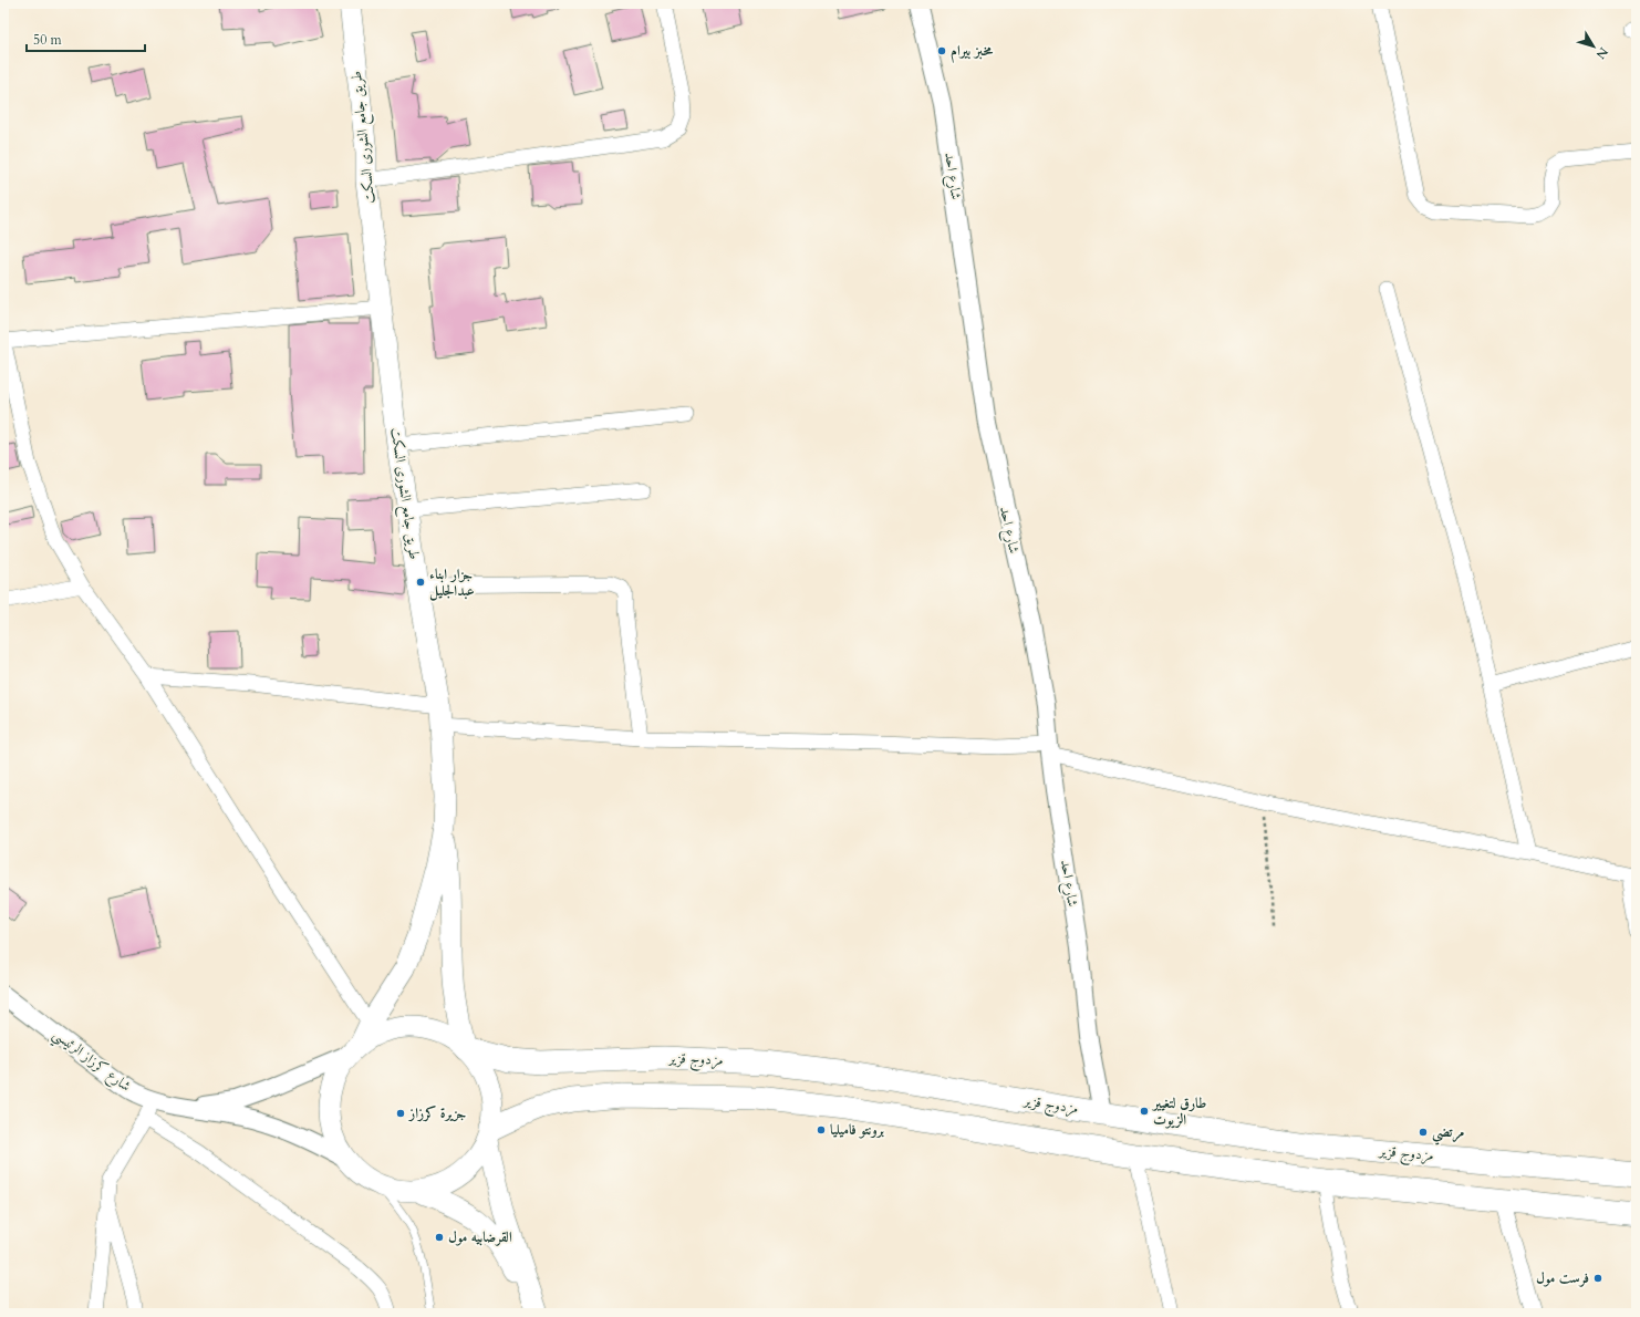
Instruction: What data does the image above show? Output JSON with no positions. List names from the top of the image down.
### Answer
{
  "streets": {
    "main road": ["طريق جامع الشورى السكت", "مزدوج قزير"],
    "street": ["شارع احد", "شارع كرزاز الرئيسي"]
  },
  "crossings": [
    ["طريق جامع الشورى السكت", "شارع كرزاز الرئيسي"],
    ["شارع احد", "مزدوج قزير"]
  ],
  "places": [
    "مخبز بيرام",
    "جزار ابناء عبدالجليل",
    "طارق لتغيير الزيوت",
    "جزيرة كرزاز",
    "برونتو فاميليا",
    "مرتضي",
    "القرضابيه مول",
    "فرست مول"
  ],
  "scale_bar": "50 m",
  "north": "bottom right"
}
